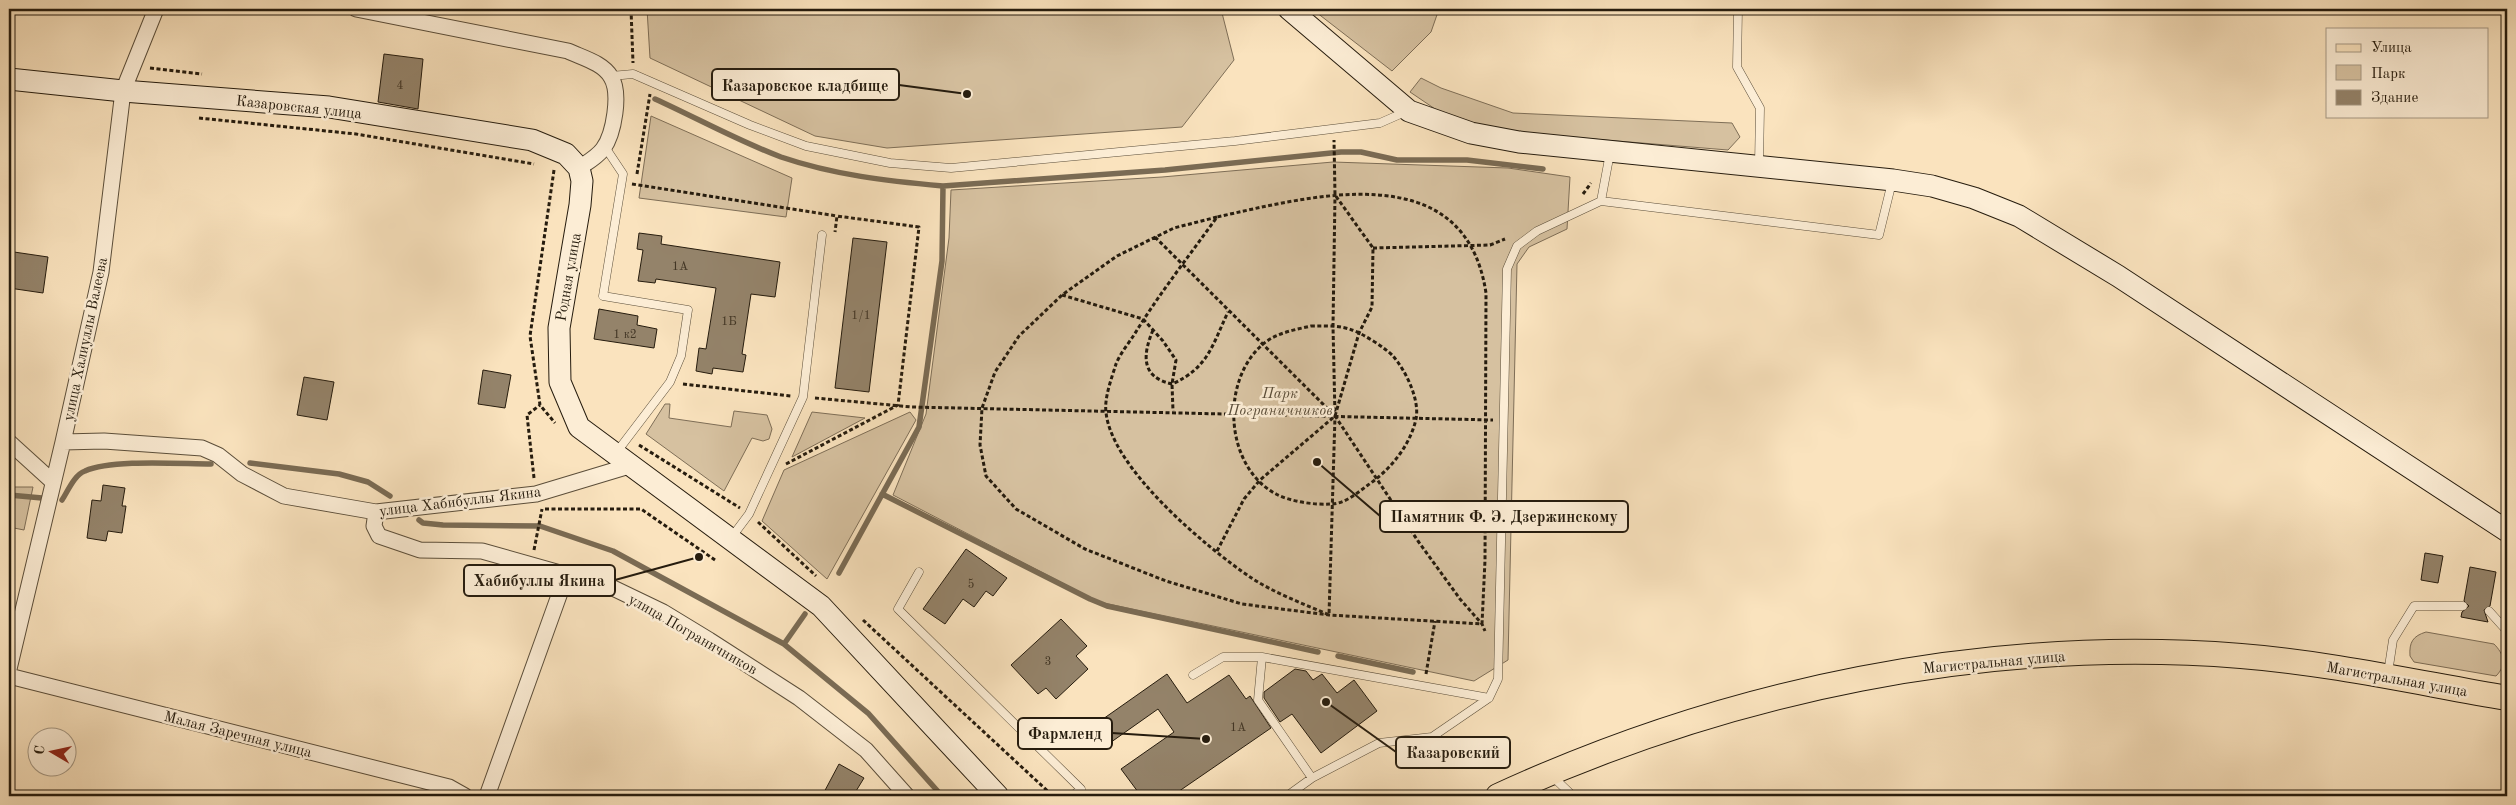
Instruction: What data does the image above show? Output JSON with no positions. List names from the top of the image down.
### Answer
{
  "streets": {
    "main road": ["Магистральная улица"],
    "street": [
      "Казаровская улица",
      "Родная улица",
      "улица Халиуллы Валеева",
      "улица Хабибуллы Якина",
      "улица Пограничников",
      "Малая Заречная улица"
    ]
  },
  "crossings": [
    ["Казаровская улица", "Родная улица"],
    ["Казаровская улица", "улица Халиуллы Валеева"],
    ["Родная улица", "улица Хабибуллы Якина"],
    ["улица Халиуллы Валеева", "улица Хабибуллы Якина"],
    ["улица Хабибуллы Якина", "улица Пограничников"]
  ],
  "parks": ["Парк Пограничников"],
  "places": [
    "Казаровское кладбище",
    "Памятник Ф. Э. Дзержинскому",
    "Хабибуллы Якина",
    "Казаровский",
    "Фармленд"
  ],
  "house_numbers": [
    "4",
    "1А",
    "1/1",
    "1Б",
    "1 к2",
    "5",
    "3",
    "1А"
  ],
  "legend": ["Улица", "Парк", "Здание"],
  "north": "left"
}
